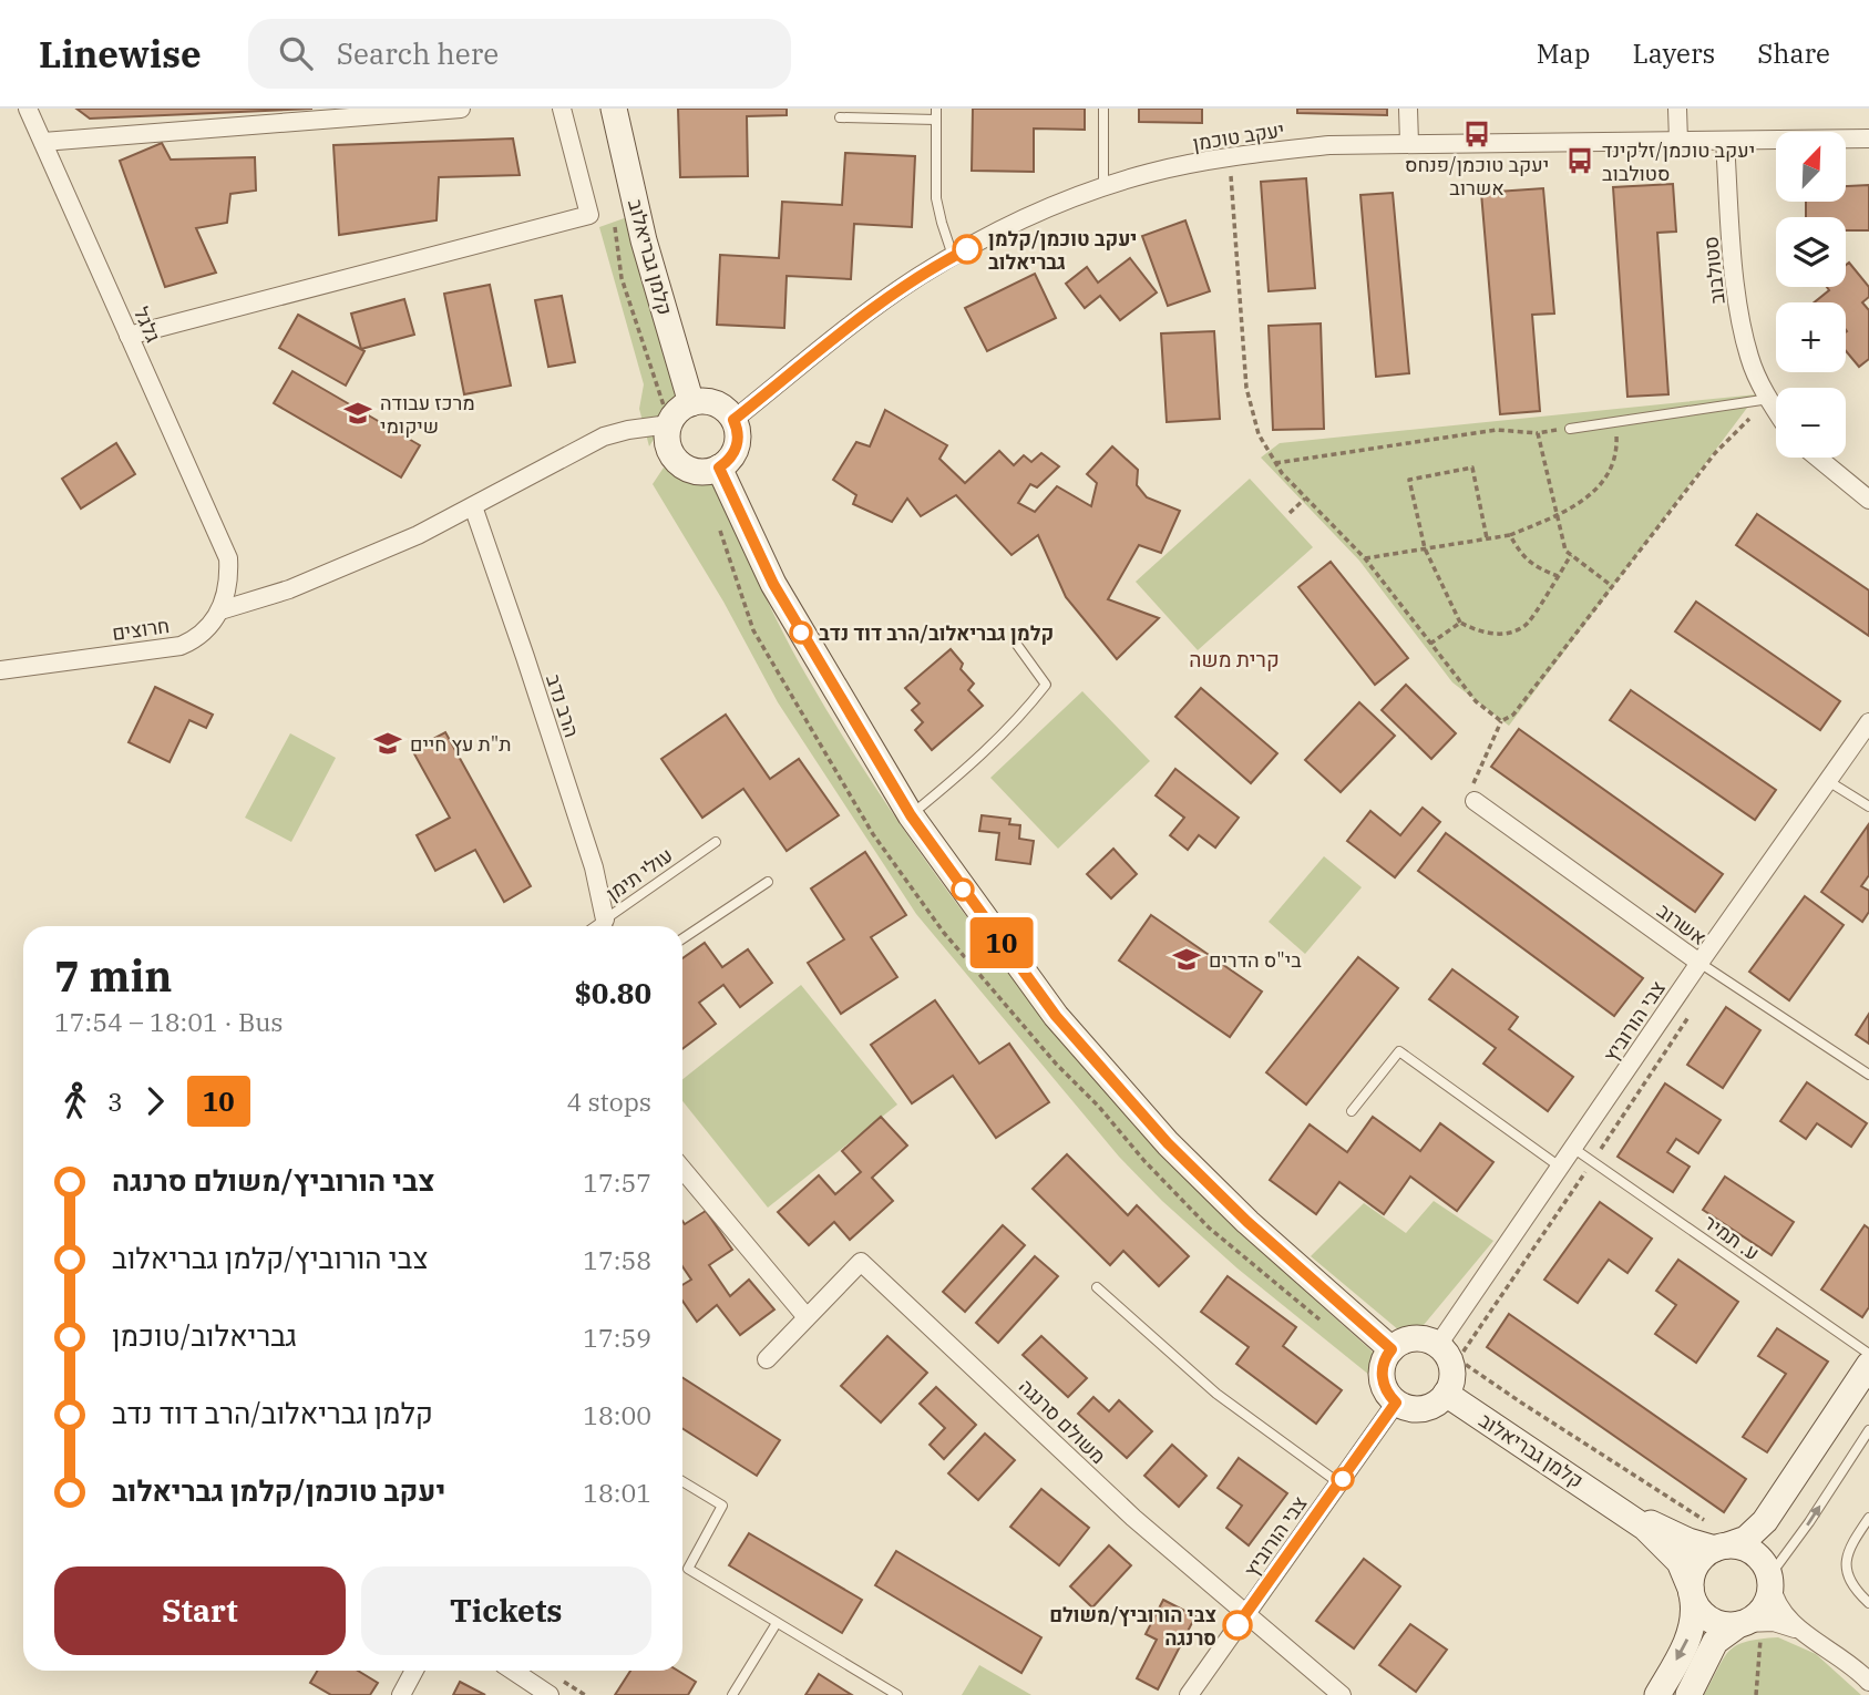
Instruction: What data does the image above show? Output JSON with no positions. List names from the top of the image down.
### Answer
{
  "streets": {
    "street": [
      "יעקב טוכמן",
      "קלמן גבריאלוב",
      "סטולבוב",
      "גלגל",
      "חרוצים",
      "הרב נדב",
      "אשרוב",
      "צבי הורוביץ",
      "משולם סרנגה"
    ],
    "lane": ["עולי תימן", "ע. תמיר"]
  },
  "crossings": [
    ["יעקב טוכמן", "קלמן גבריאלוב"],
    ["יעקב טוכמן", "סטולבוב"],
    ["קלמן גבריאלוב", "צבי הורוביץ"],
    ["גלגל", "חרוצים"],
    ["אשרוב", "צבי הורוביץ"],
    ["צבי הורוביץ", "ע. תמיר"],
    ["צבי הורוביץ", "משולם סרנגה"]
  ],
  "districts": ["קרית משה"],
  "places": {
    "bus stop": ["יעקב טוכמן/פנחס אשרוב", "יעקב טוכמן/זלקינד סטולבוב"],
    "other": ["יעקב טוכמן/קלמן גבריאלוב", "קלמן גבריאלוב/הרב דוד נדב", "צבי הורוביץ/משולם סרנגה"],
    "school or university": ["מרכז עבודה שיקומי", "ת\"ת עץ חיים", "בי\"ס הדרים"]
  },
  "lines": ["bus line 10"],
  "north": "top right",
  "page": {
    "header": "Linewise",
    "search": "Search here",
    "nav": ["Map", "Layers", "Share"],
    "on_map": "10",
    "map_buttons": ["+", "−"],
    "heading": ["7 min", "17:54 – 18:01 · Bus", "$0.80"],
    "legs": ["3", "10", "4 stops"],
    "list": [
      {
        "name": "צבי הורוביץ/משולם סרנגה",
        "value": "17:57"
      },
      {
        "name": "צבי הורוביץ/קלמן גבריאלוב",
        "value": "17:58"
      },
      {
        "name": "גבריאלוב/טוכמן",
        "value": "17:59"
      },
      {
        "name": "קלמן גבריאלוב/הרב דוד נדב",
        "value": "18:00"
      },
      {
        "name": "יעקב טוכמן/קלמן גבריאלוב",
        "value": "18:01"
      }
    ],
    "buttons": ["Start", "Tickets"]
  }
}
